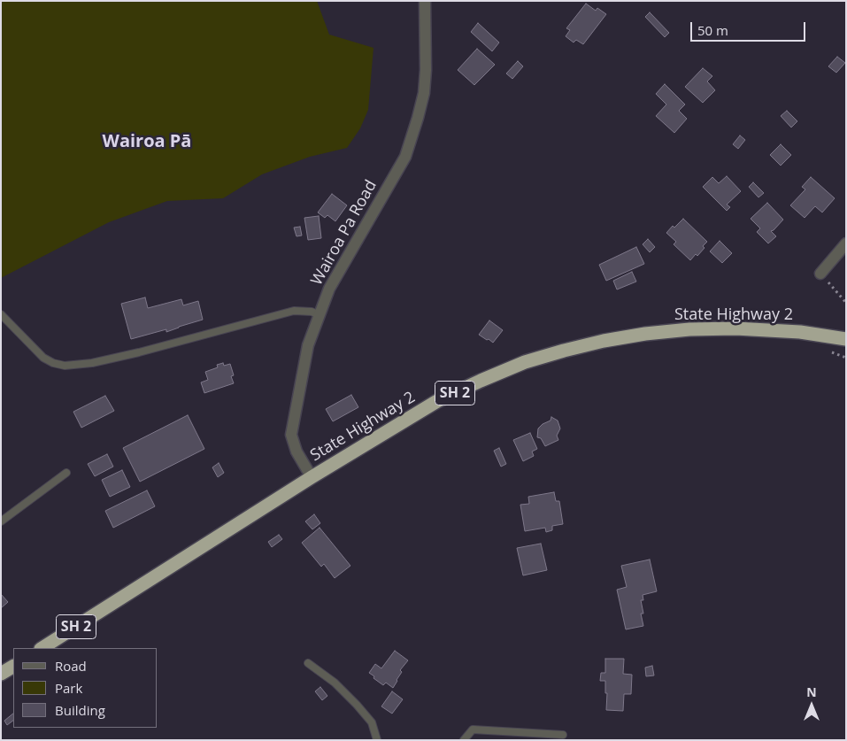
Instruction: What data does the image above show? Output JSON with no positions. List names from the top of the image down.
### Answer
{
  "streets": {
    "highway": ["State Highway 2", "SH 2"],
    "street": ["Wairoa Pa Road"]
  },
  "crossings": [
    ["Wairoa Pa Road", "State Highway 2"]
  ],
  "districts": ["Wairoa Pā"],
  "legend": ["Road", "Park", "Building"],
  "scale_bar": "50 m",
  "north": "top"
}
